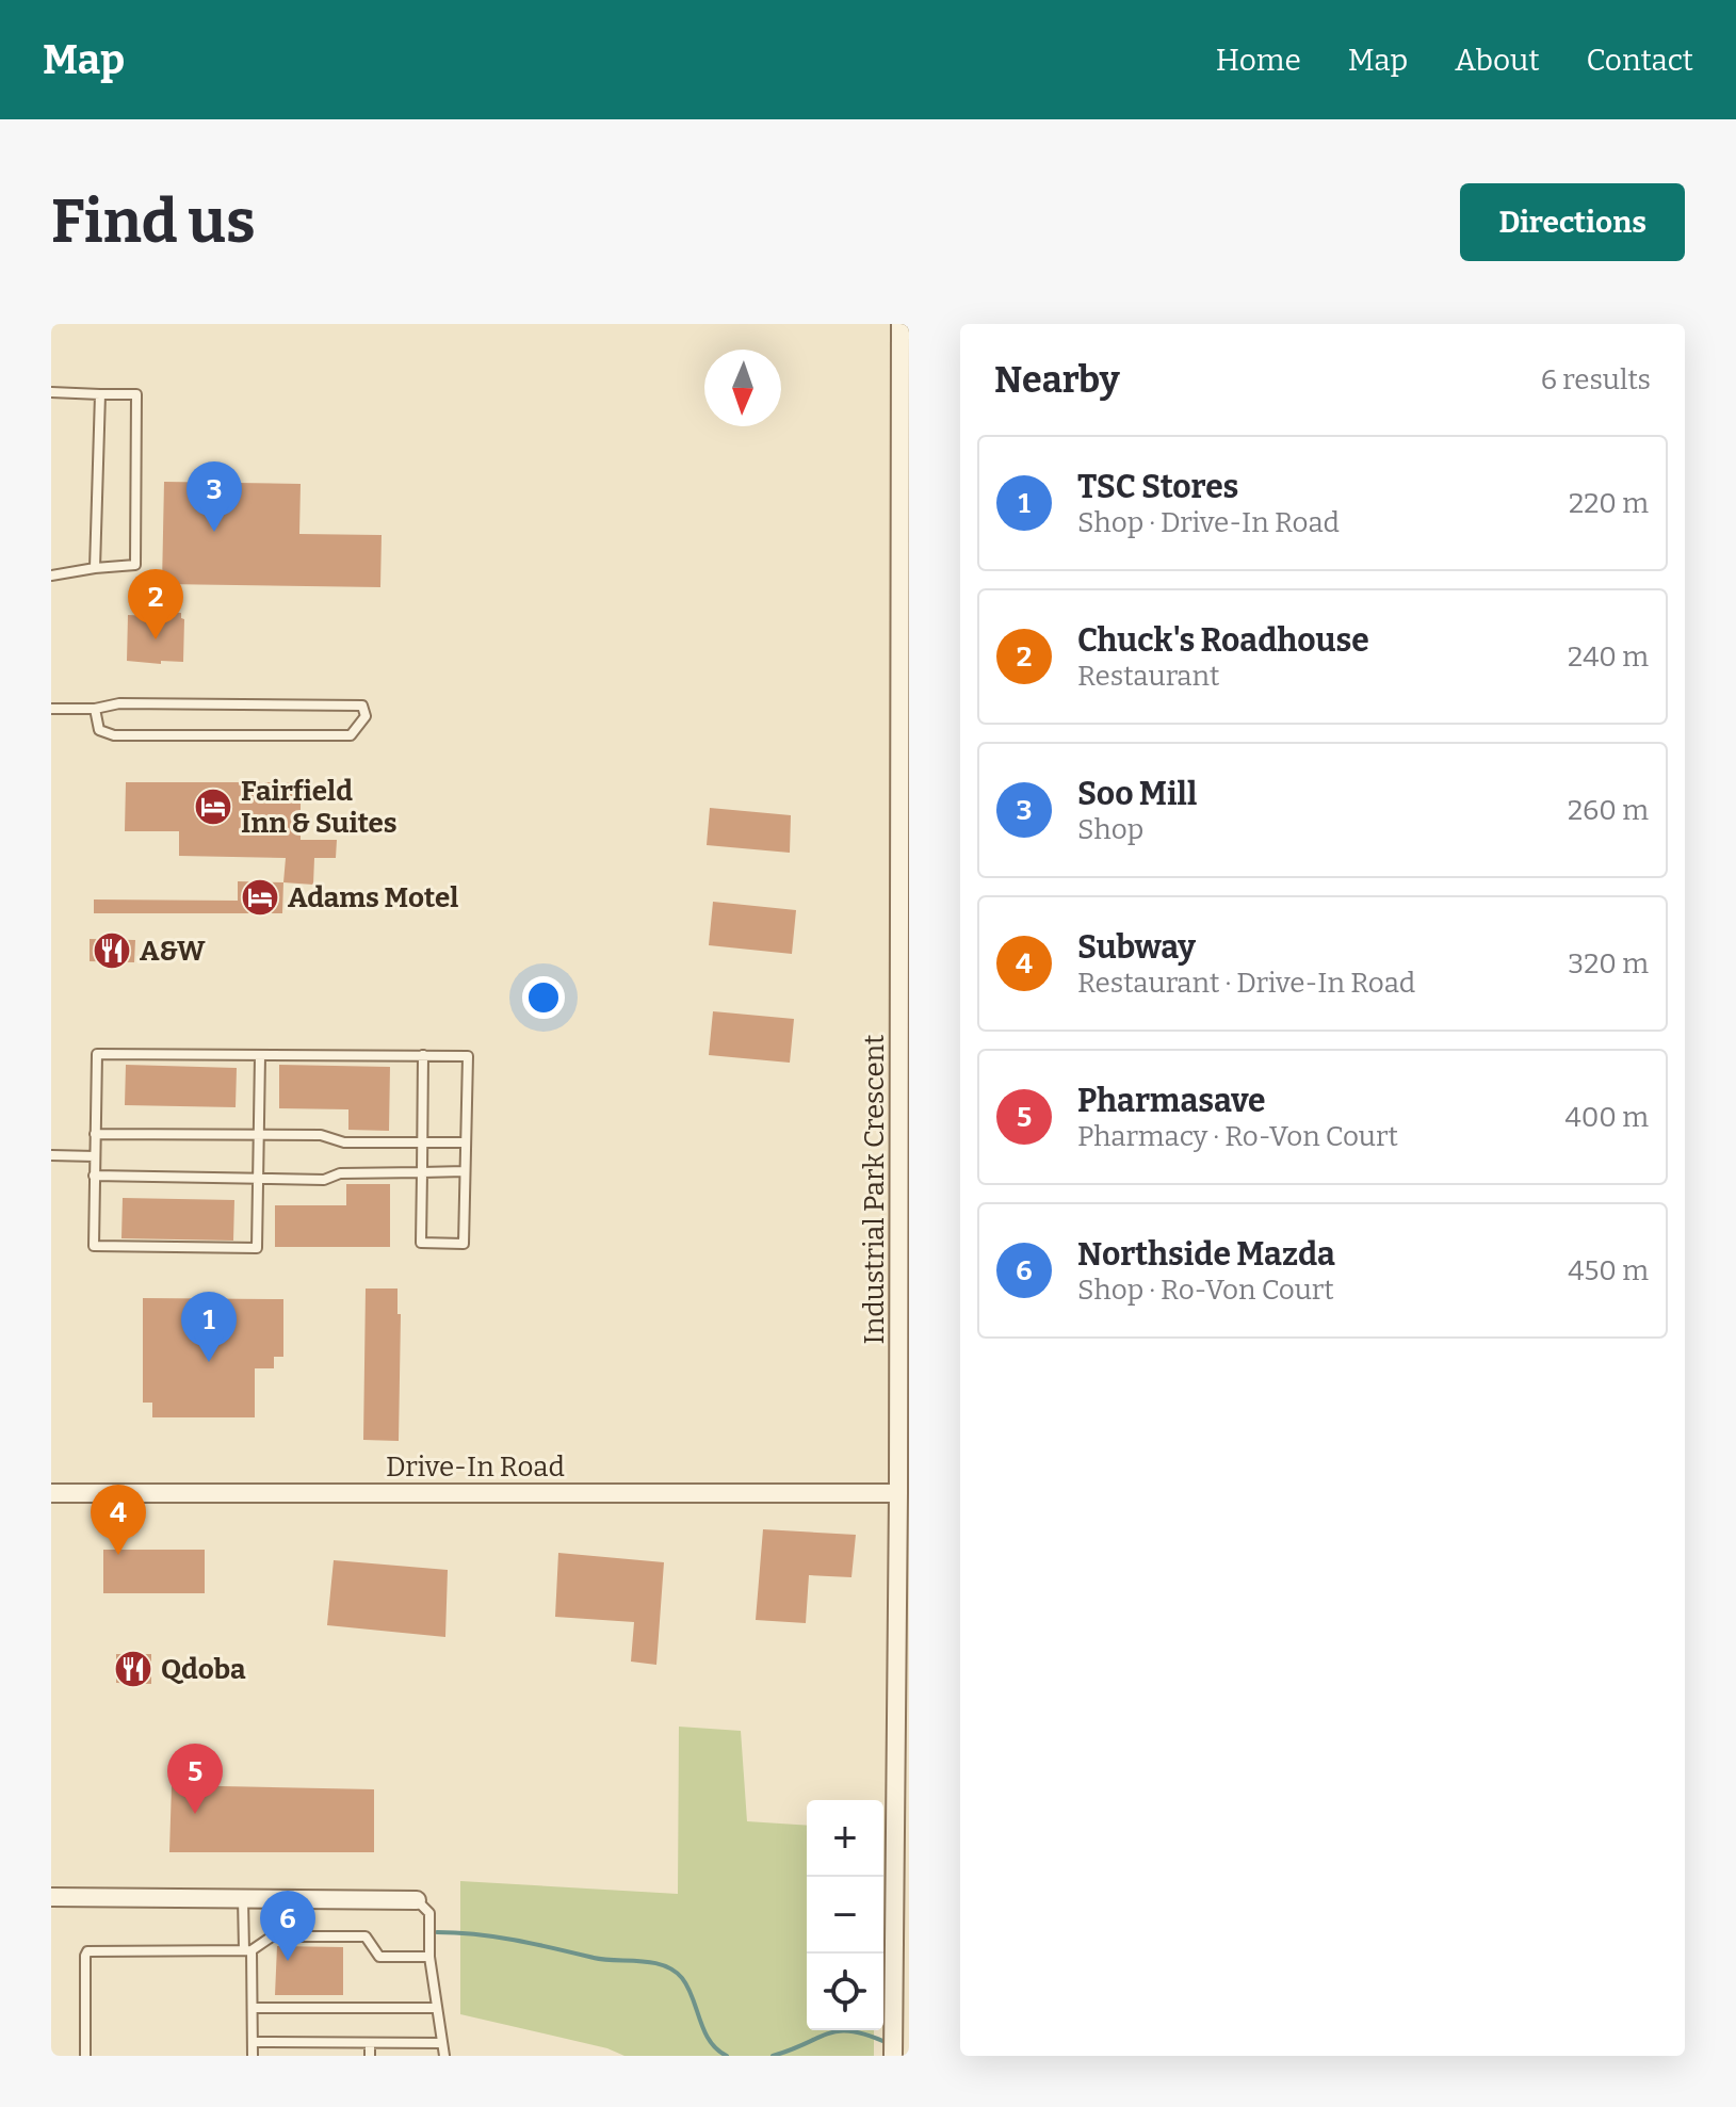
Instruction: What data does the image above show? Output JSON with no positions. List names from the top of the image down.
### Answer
{
  "streets": {
    "street": ["Industrial Park Crescent", "Drive-In Road"]
  },
  "crossings": [
    ["Industrial Park Crescent", "Drive-In Road"]
  ],
  "places": {
    "hotel": ["Fairfield Inn & Suites", "Adams Motel"],
    "restaurant": ["A&W", "Qdoba"]
  },
  "north": "bottom",
  "page": {
    "header": "Map",
    "nav": [
      "Home",
      "Map",
      "About",
      "Contact"
    ],
    "buttons": "Directions",
    "title": "Find us",
    "heading": ["Nearby", "6 results"],
    "list": [
      {
        "mark": "1",
        "name": "TSC Stores",
        "note": "Shop · Drive-In Road",
        "value": "220 m"
      },
      {
        "mark": "2",
        "name": "Chuck's Roadhouse",
        "note": "Restaurant",
        "value": "240 m"
      },
      {
        "mark": "3",
        "name": "Soo Mill",
        "note": "Shop",
        "value": "260 m"
      },
      {
        "mark": "4",
        "name": "Subway",
        "note": "Restaurant · Drive-In Road",
        "value": "320 m"
      },
      {
        "mark": "5",
        "name": "Pharmasave",
        "note": "Pharmacy · Ro-Von Court",
        "value": "400 m"
      },
      {
        "mark": "6",
        "name": "Northside Mazda",
        "note": "Shop · Ro-Von Court",
        "value": "450 m"
      }
    ],
    "pins": [
      "3",
      "2",
      "1",
      "4",
      "5",
      "6"
    ],
    "map_buttons": ["+", "−"]
  }
}
